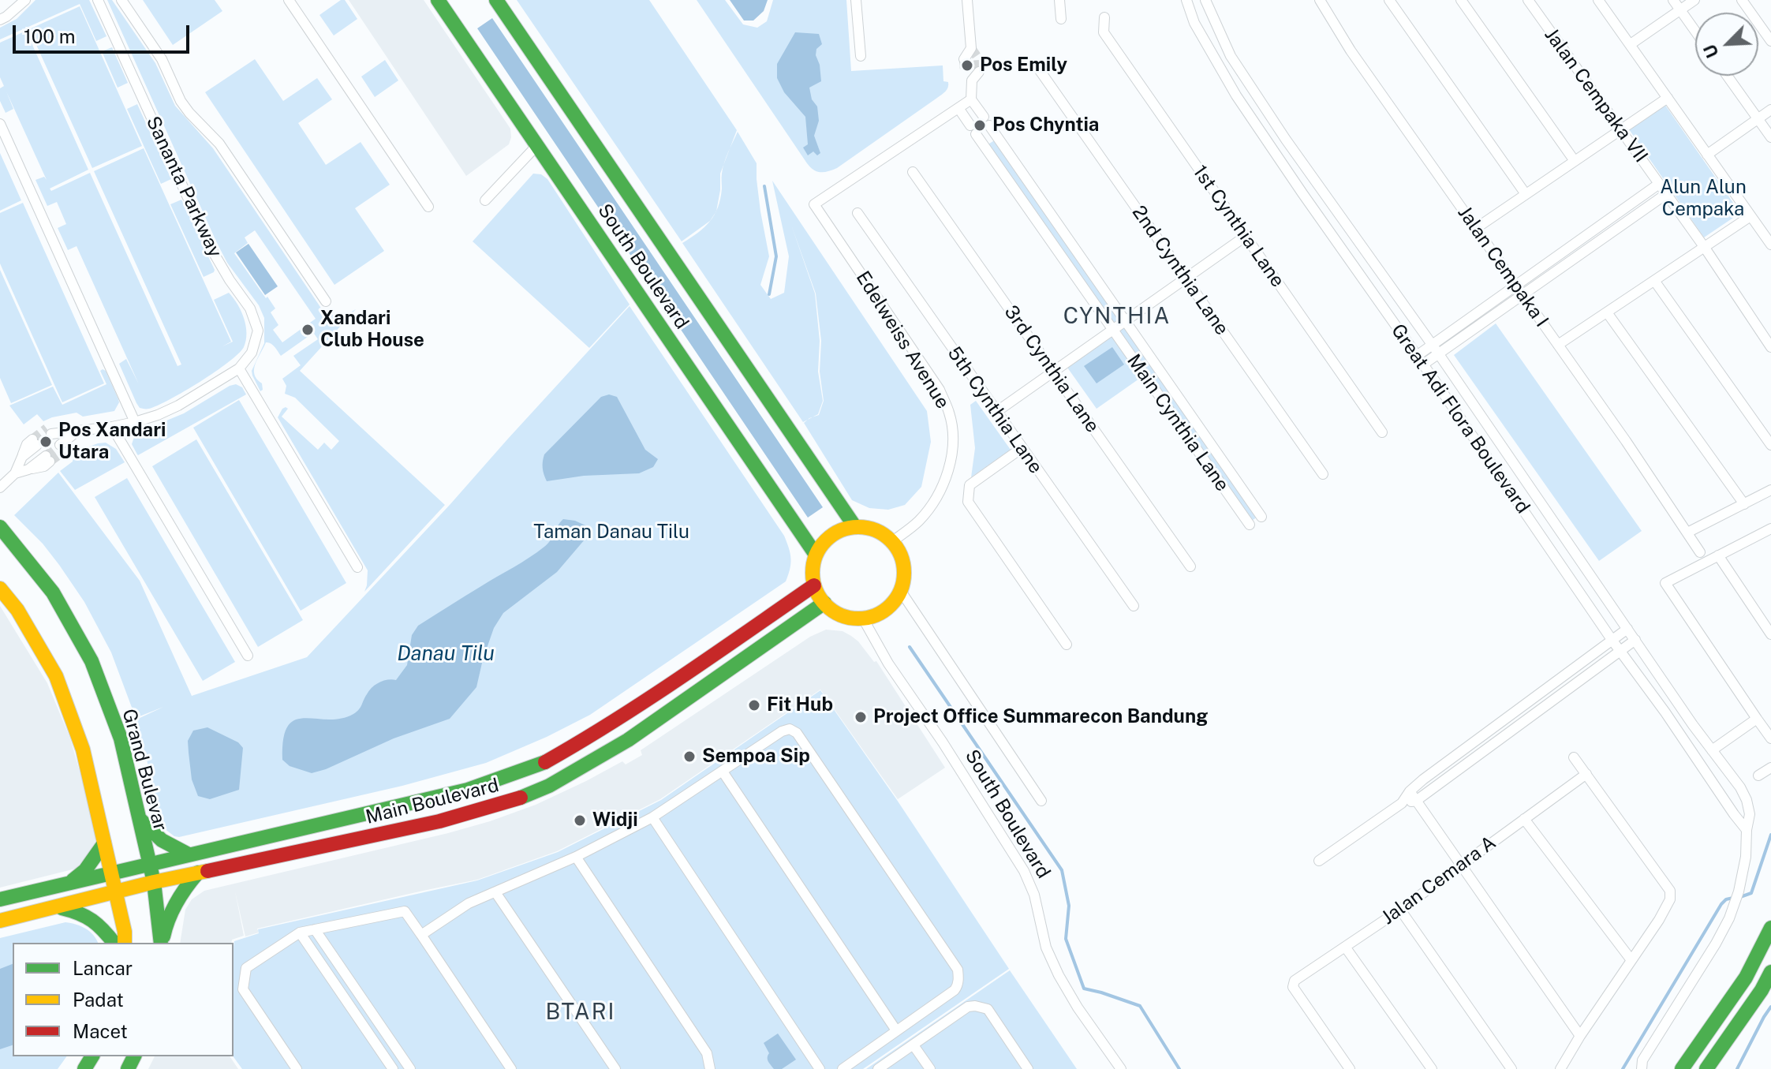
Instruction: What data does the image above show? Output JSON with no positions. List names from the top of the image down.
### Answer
{
  "streets": {
    "main road": ["South Boulevard", "Grand Bulevar", "Main Boulevard"],
    "street": [
      "Jalan Cempaka VII",
      "Sananta Parkway",
      "1st Cynthia Lane",
      "Jalan Cempaka I",
      "2nd Cynthia Lane",
      "Edelweiss Avenue",
      "3rd Cynthia Lane",
      "5th Cynthia Lane",
      "Great Adi Flora Boulevard",
      "Main Cynthia Lane",
      "Jalan Cemara A"
    ]
  },
  "crossings": [
    ["South Boulevard", "Edelweiss Avenue"],
    ["South Boulevard", "Main Boulevard"],
    ["Edelweiss Avenue", "Main Cynthia Lane"],
    ["Edelweiss Avenue", "Main Boulevard"],
    ["Grand Bulevar", "Main Boulevard"]
  ],
  "districts": ["CYNTHIA", "BTARI"],
  "water": ["Danau Tilu"],
  "parks": ["Alun Alun Cempaka", "Taman Danau Tilu"],
  "places": [
    "Pos Emily",
    "Pos Chyntia",
    "Xandari Club House",
    "Pos Xandari Utara",
    "Fit Hub",
    "Project Office Summarecon Bandung",
    "Sempoa Sip",
    "Widji"
  ],
  "legend": ["Lancar", "Padat", "Macet"],
  "scale_bar": "100 m",
  "north": "bottom left"
}
